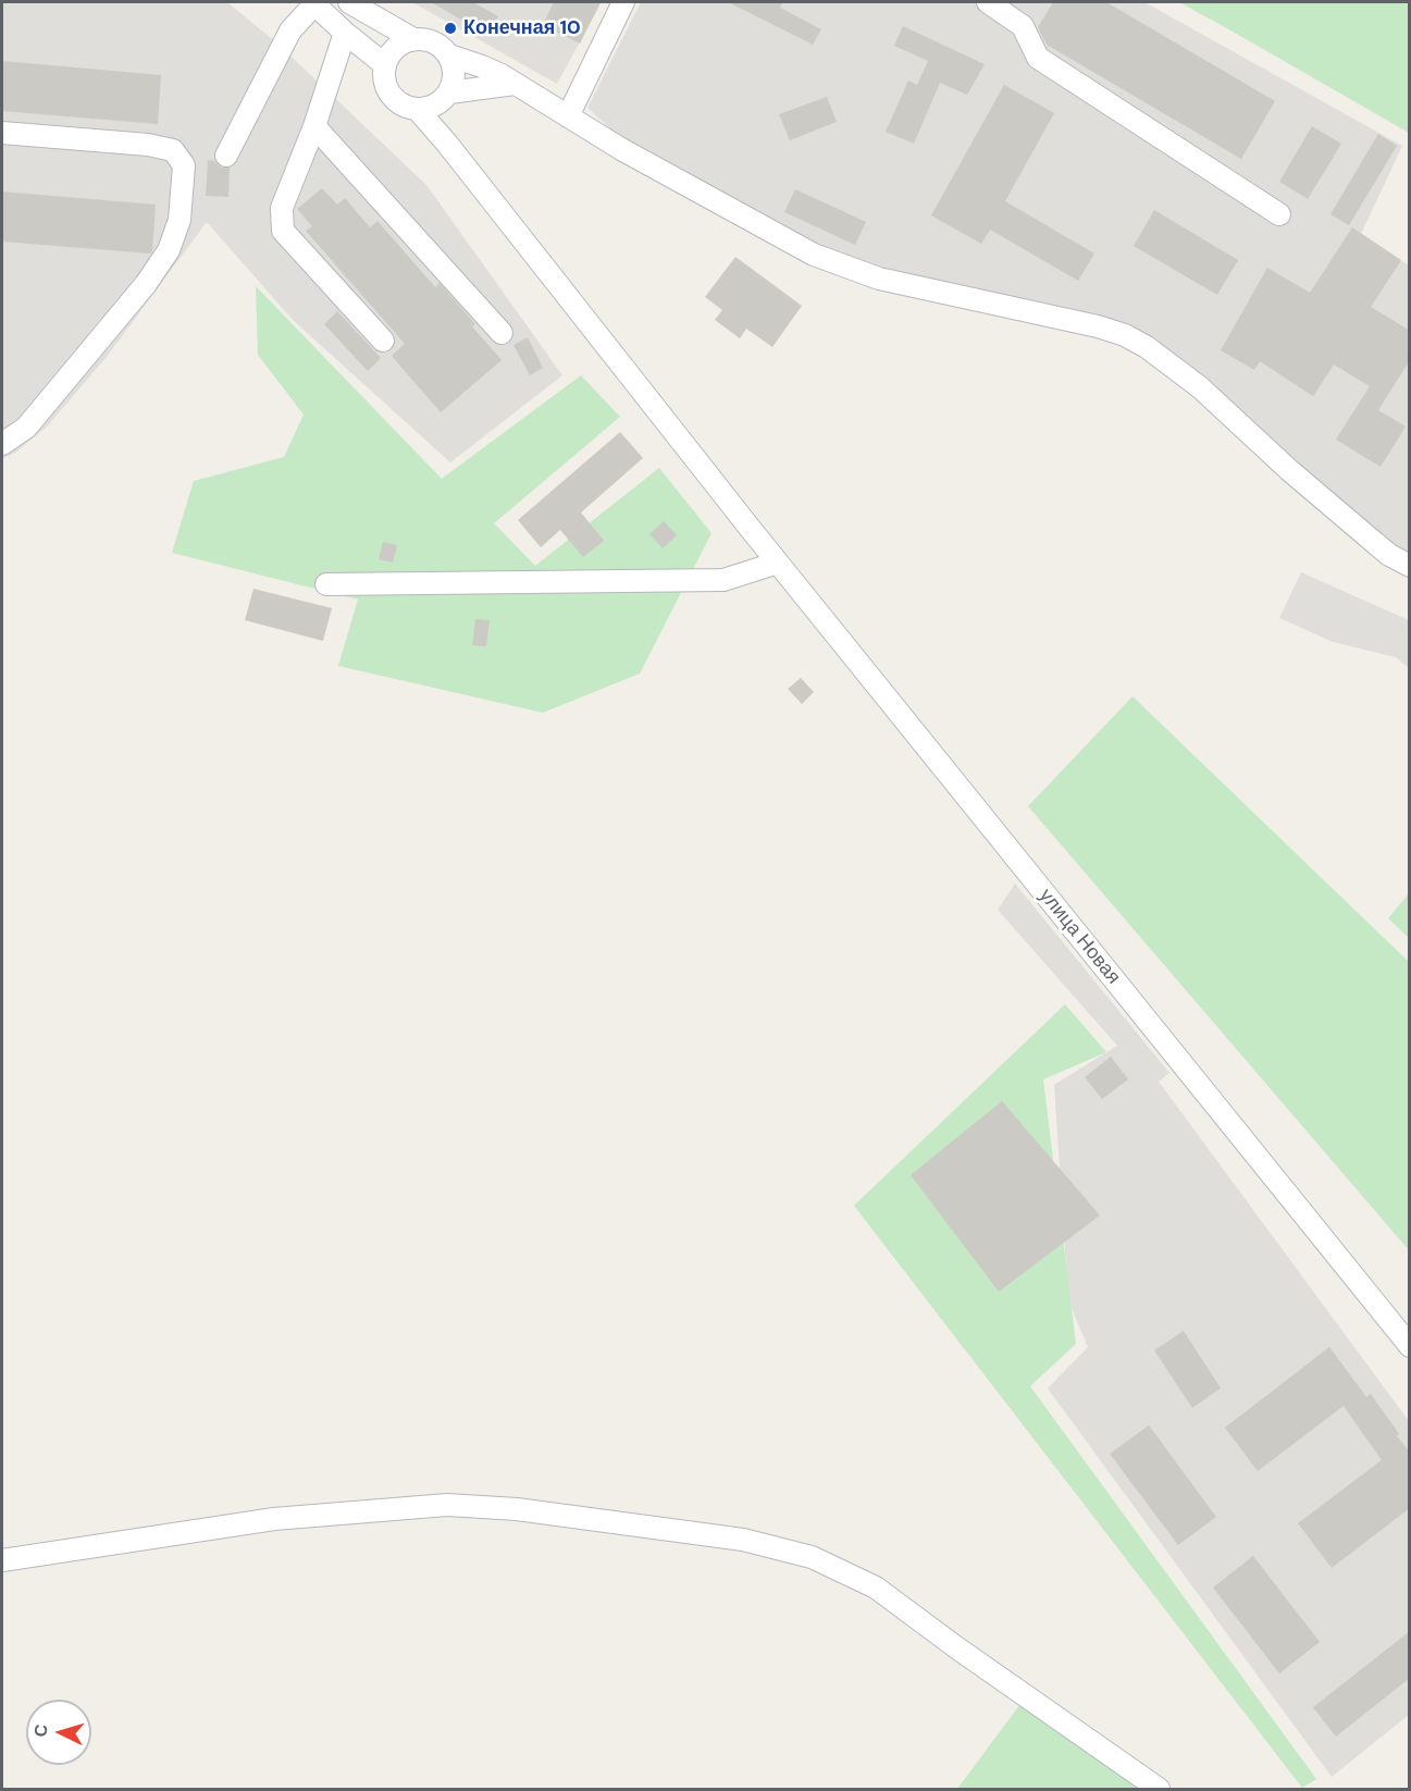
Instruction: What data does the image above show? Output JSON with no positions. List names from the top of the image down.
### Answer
{
  "streets": {
    "street": ["улица Новая"]
  },
  "places": ["Конечная 10"],
  "north": "left"
}
